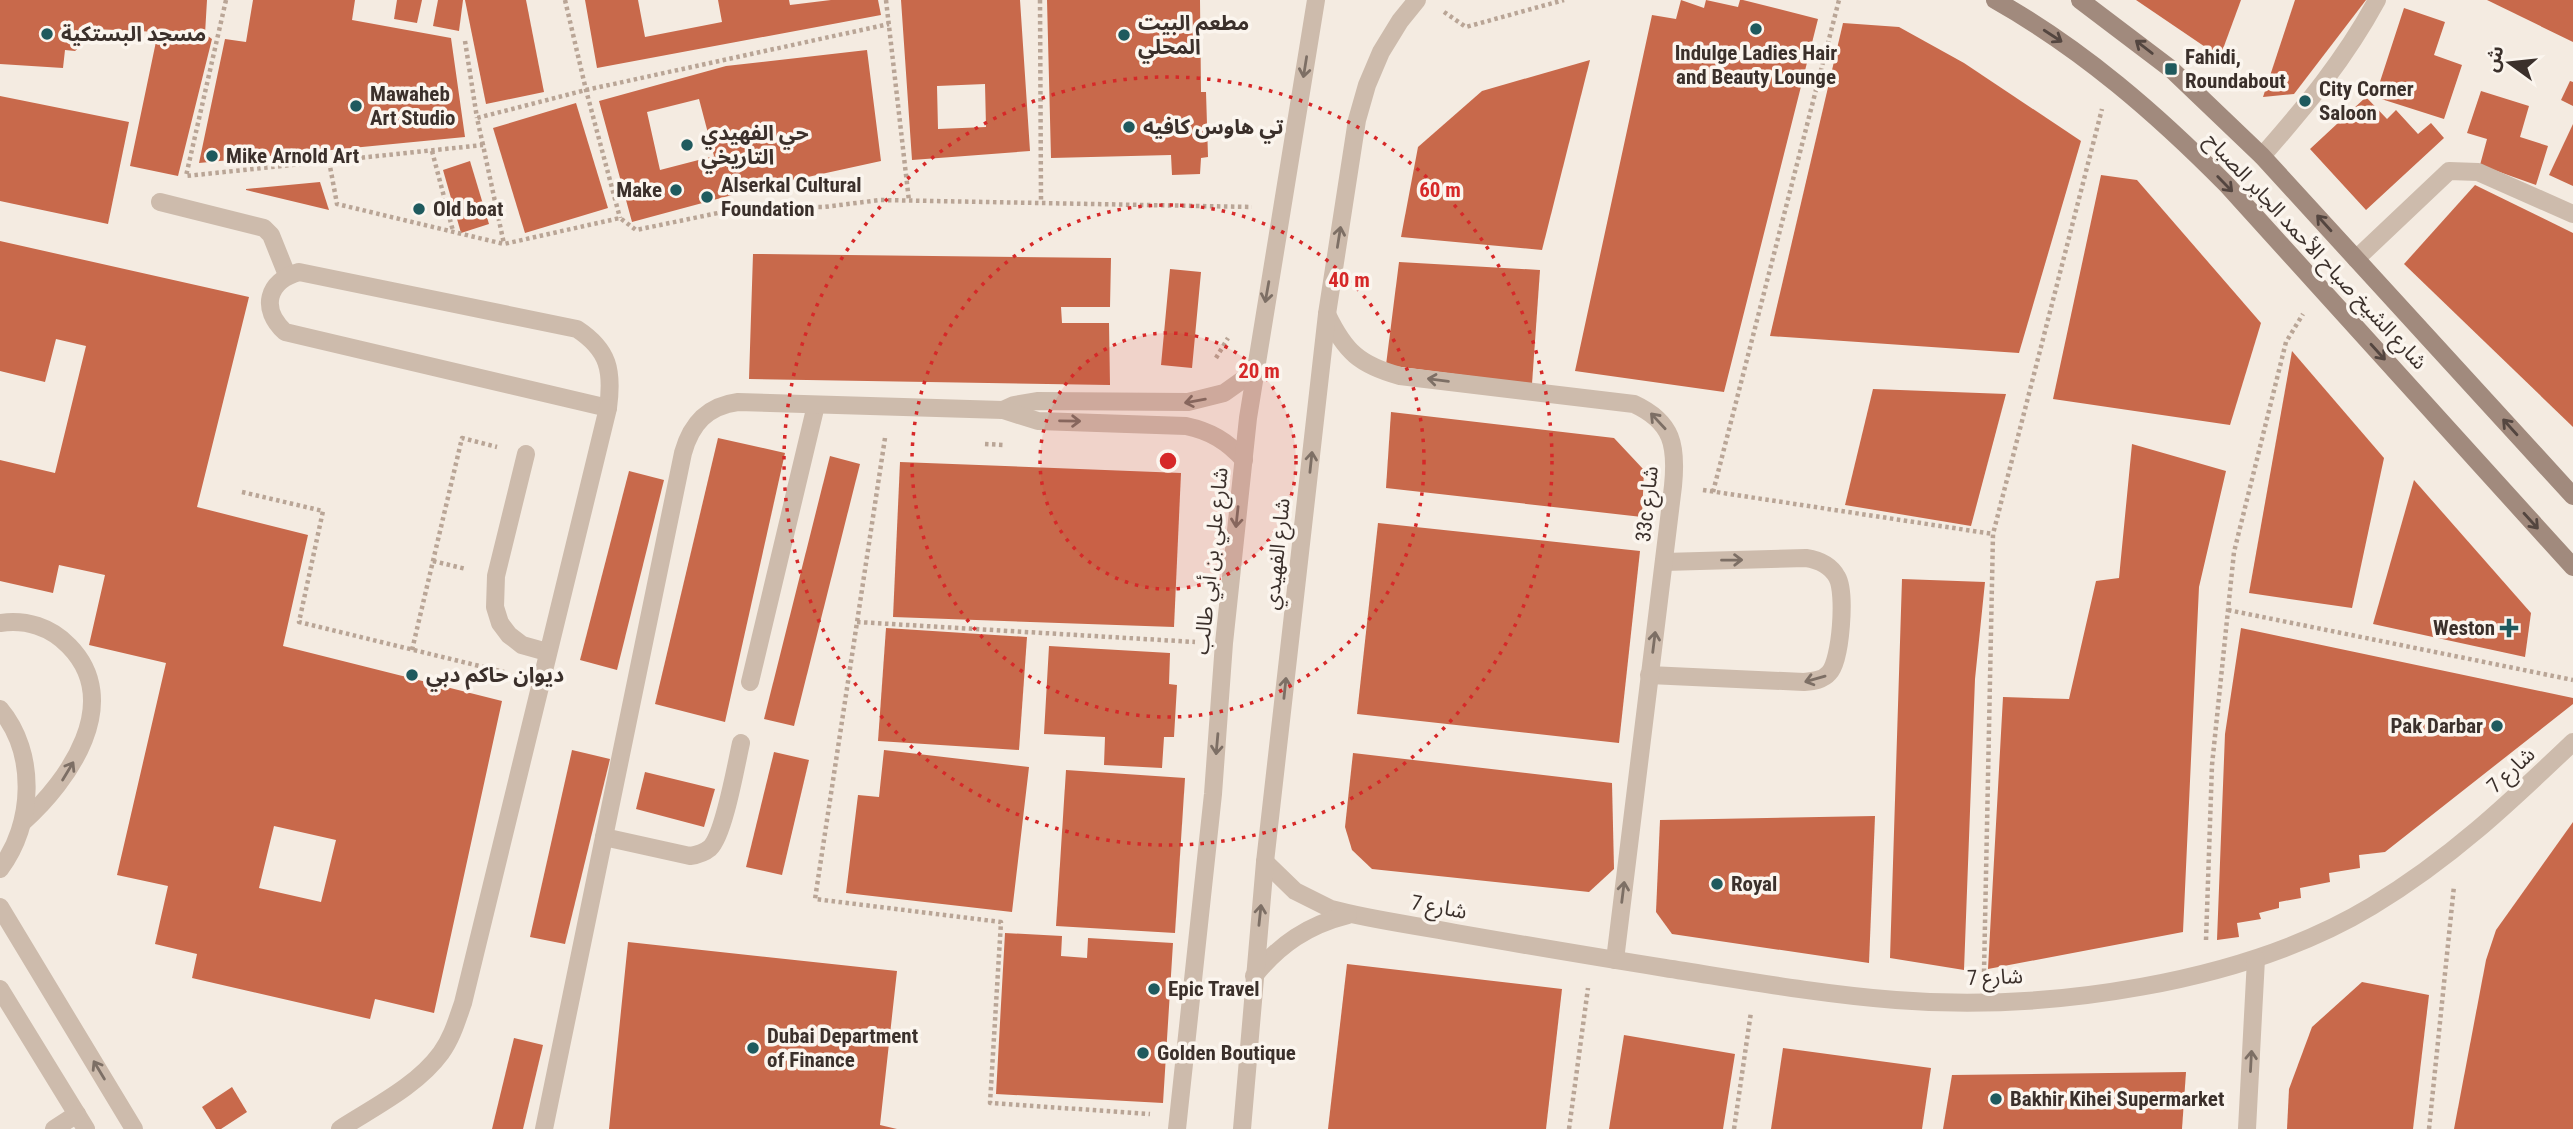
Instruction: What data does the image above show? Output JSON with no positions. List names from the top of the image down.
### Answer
{
  "streets": {
    "main road": ["شارع الشيخ صباح الأحمد الجابر الصباح"],
    "street": [
      "33c شارع",
      "شارع الفهيدي",
      "شارع علي بن أبي طالب",
      "شارع 7"
    ]
  },
  "crossings": [
    ["33c شارع", "شارع الفهيدي"],
    ["33c شارع", "شارع 7"],
    ["شارع الفهيدي", "شارع 7"]
  ],
  "one_way": ["شارع الفهيدي", "شارع علي بن أبي طالب"],
  "places": {
    "other": [
      "Indulge Ladies Hair and Beauty Lounge",
      "مسجد البستكية",
      "مطعم البيت المحلي",
      "City Corner Saloon",
      "Mawaheb Art Studio",
      "تي هاوس كافيه",
      "حي الفهيدي التاريخي",
      "Mike Arnold Art",
      "Make",
      "Alserkal Cultural Foundation",
      "Old boat",
      "ديوان حاكم دبي",
      "Pak Darbar",
      "Royal",
      "Epic Travel",
      "Dubai Department of Finance",
      "Golden Boutique",
      "Bakhir Kihei Supermarket"
    ],
    "transit": ["Fahidi, Roundabout"],
    "health": ["Weston"]
  },
  "north": "left",
  "rings": ["60 m", "40 m", "20 m"]
}
